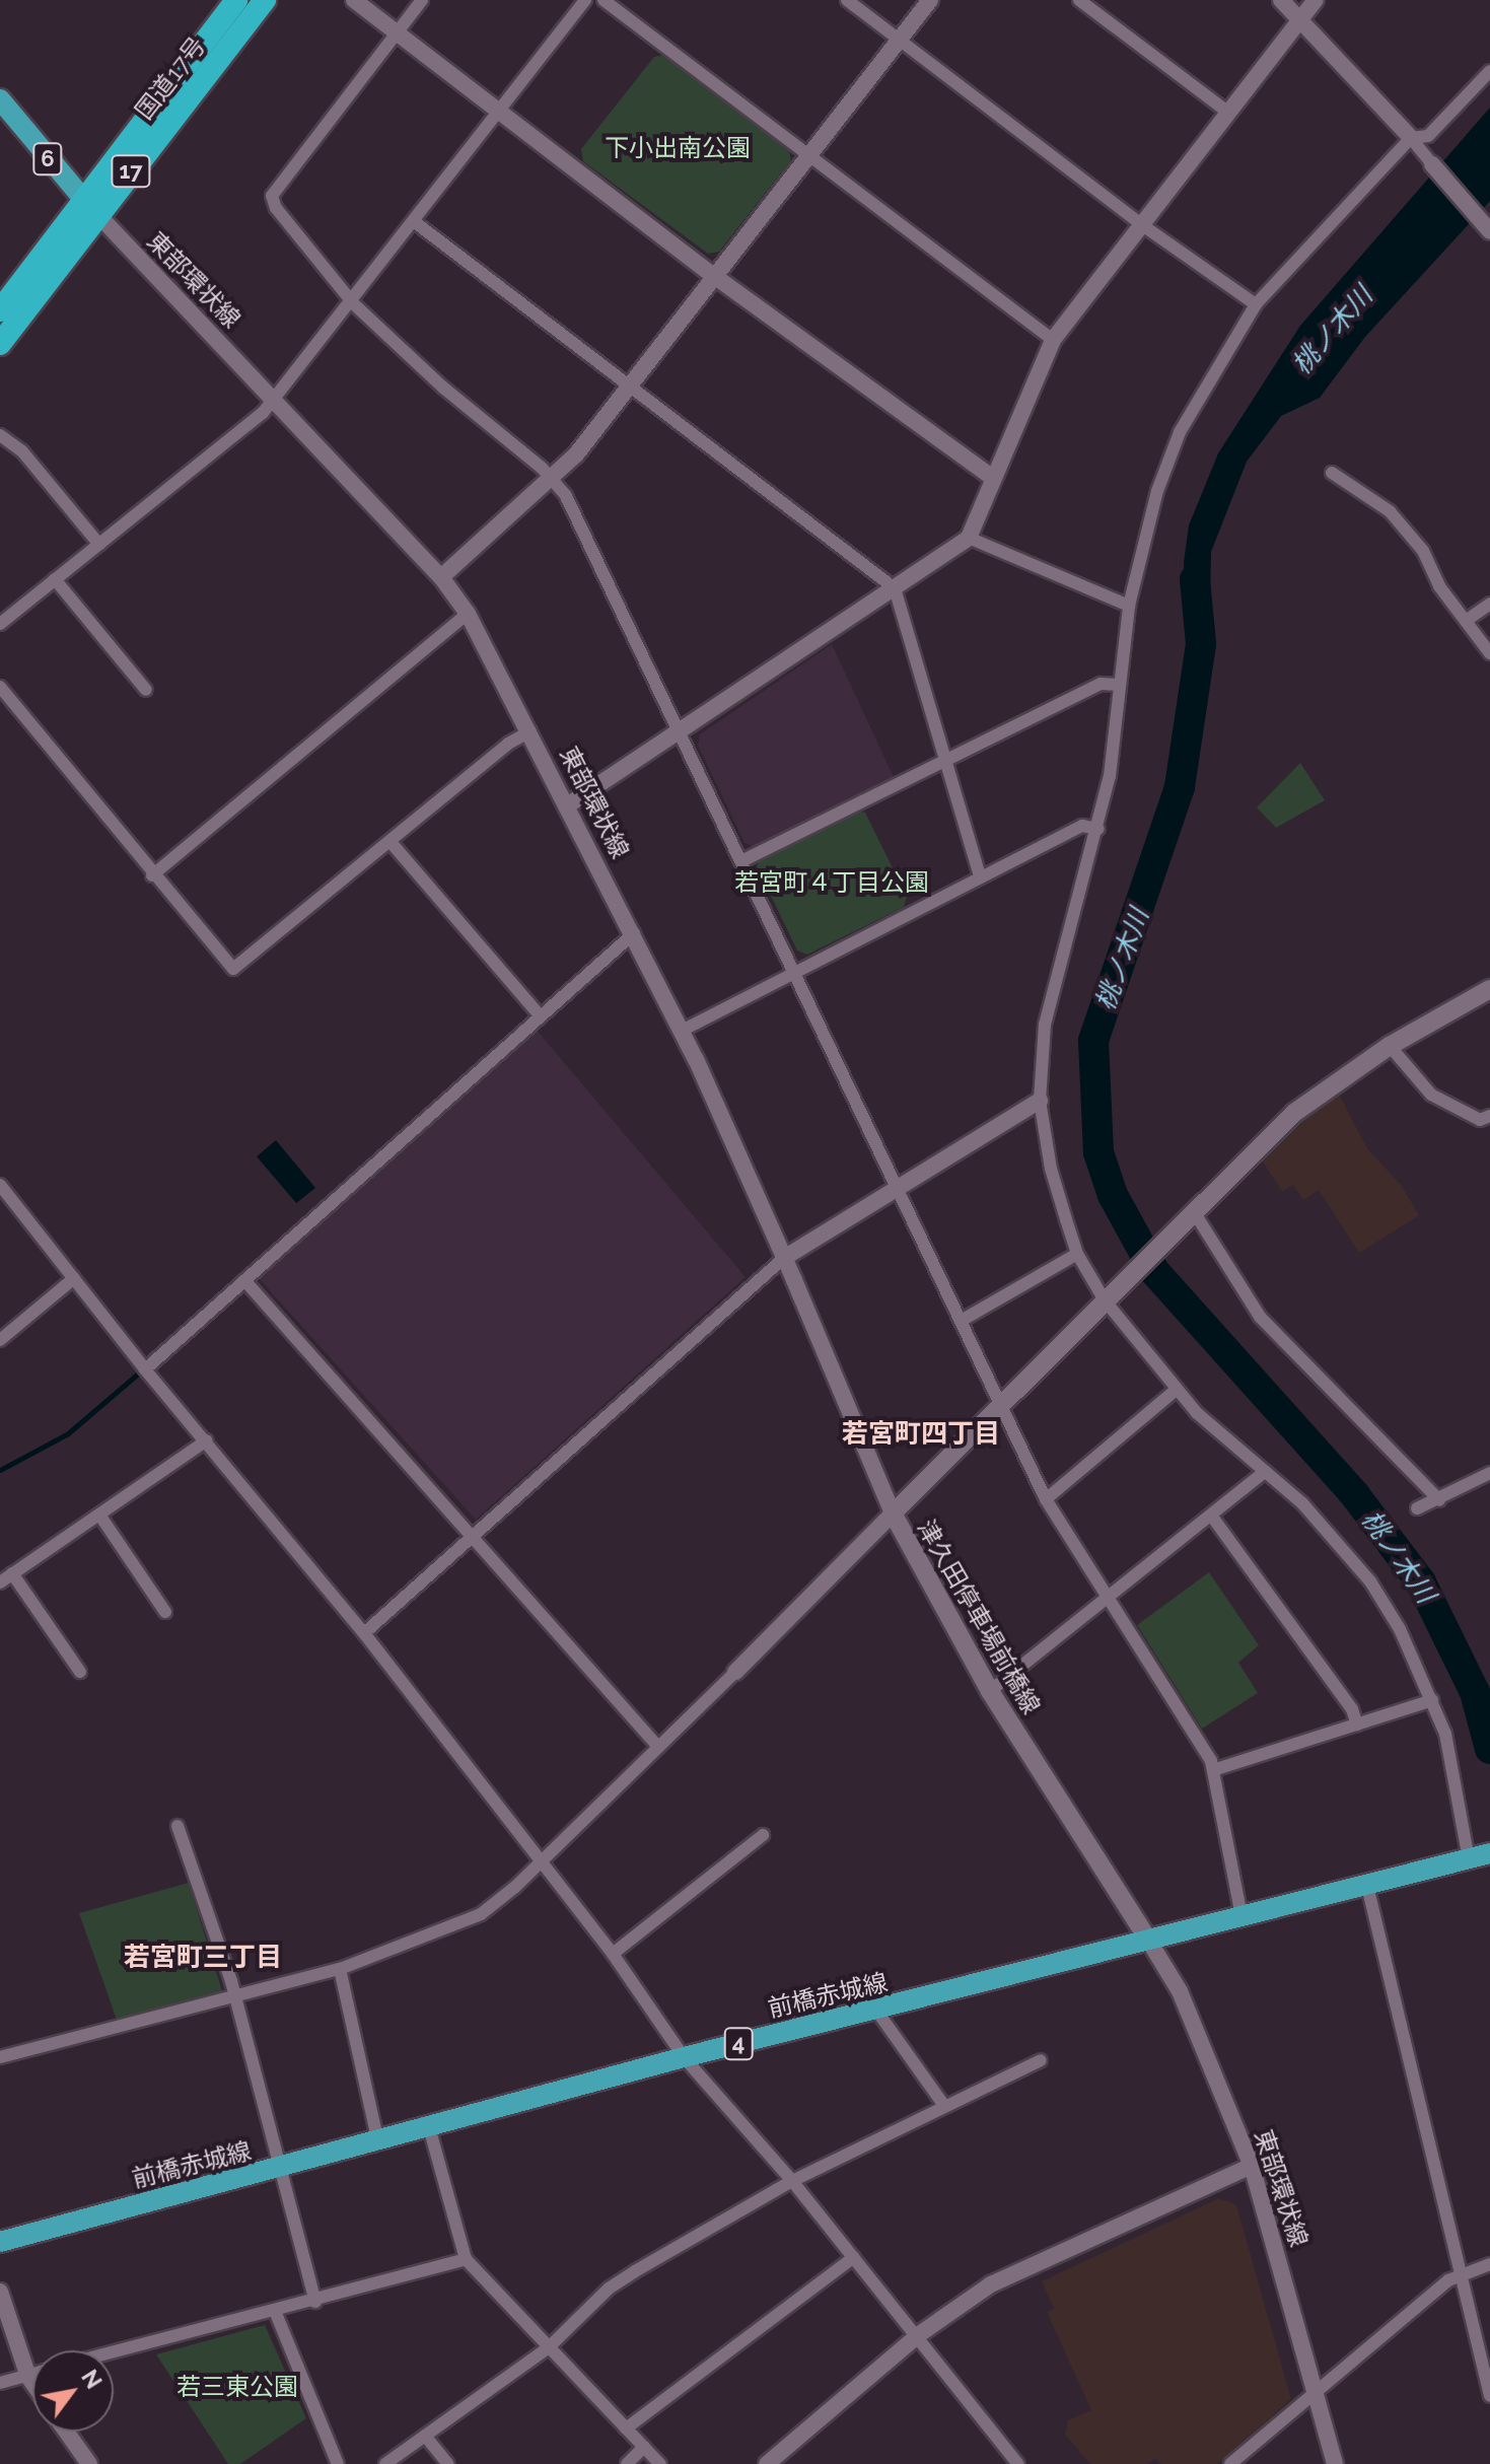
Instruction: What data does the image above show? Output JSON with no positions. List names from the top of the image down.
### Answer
{
  "streets": {
    "highway": ["国道17号", "17"],
    "main road": [
      "6",
      "津久田停車場前橋線",
      "前橋赤城線",
      "4"
    ],
    "street": ["東部環状線"]
  },
  "crossings": [
    ["国道17号", "6"],
    ["国道17号", "東部環状線"],
    ["6", "東部環状線"],
    ["東部環状線", "津久田停車場前橋線"],
    ["東部環状線", "前橋赤城線"],
    ["津久田停車場前橋線", "前橋赤城線"]
  ],
  "districts": ["若宮町四丁目", "若宮町三丁目"],
  "water": ["桃ノ木川"],
  "parks": ["下小出南公園", "若宮町４丁目公園", "若三東公園"],
  "north": "top right"
}
